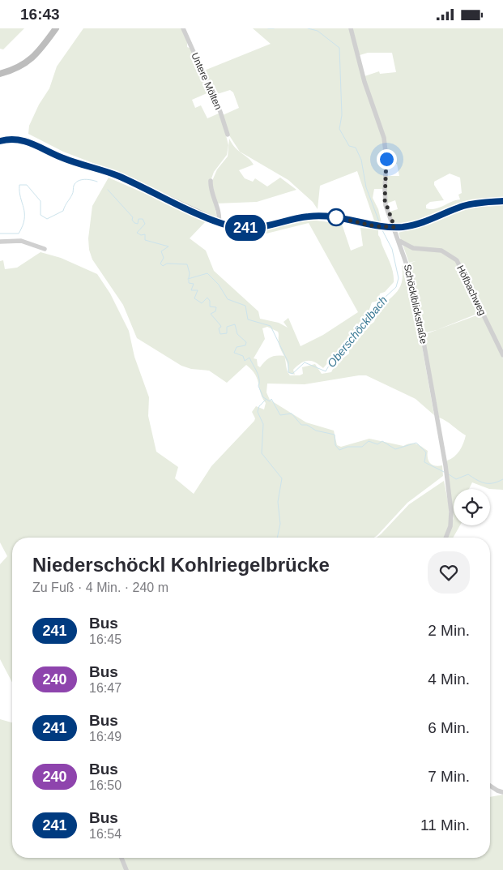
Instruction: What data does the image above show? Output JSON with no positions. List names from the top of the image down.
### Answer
{
  "streets": {
    "street": ["Untere Mölten", "Höfbachweg", "Schöcklblickstraße"]
  },
  "crossings": [
    ["Höfbachweg", "Schöcklblickstraße"]
  ],
  "water": ["Oberschöcklbach"],
  "lines": ["bus line 241"],
  "page": {
    "status": "16:43",
    "on_map": "241",
    "heading": ["Niederschöckl Kohlriegelbrücke", "Zu Fuß · 4 Min. · 240 m"],
    "list": [
      {
        "mark": "241",
        "name": "Bus",
        "note": "16:45",
        "value": "2 Min."
      },
      {
        "mark": "240",
        "name": "Bus",
        "note": "16:47",
        "value": "4 Min."
      },
      {
        "mark": "241",
        "name": "Bus",
        "note": "16:49",
        "value": "6 Min."
      },
      {
        "mark": "240",
        "name": "Bus",
        "note": "16:50",
        "value": "7 Min."
      },
      {
        "mark": "241",
        "name": "Bus",
        "note": "16:54",
        "value": "11 Min."
      }
    ]
  }
}
